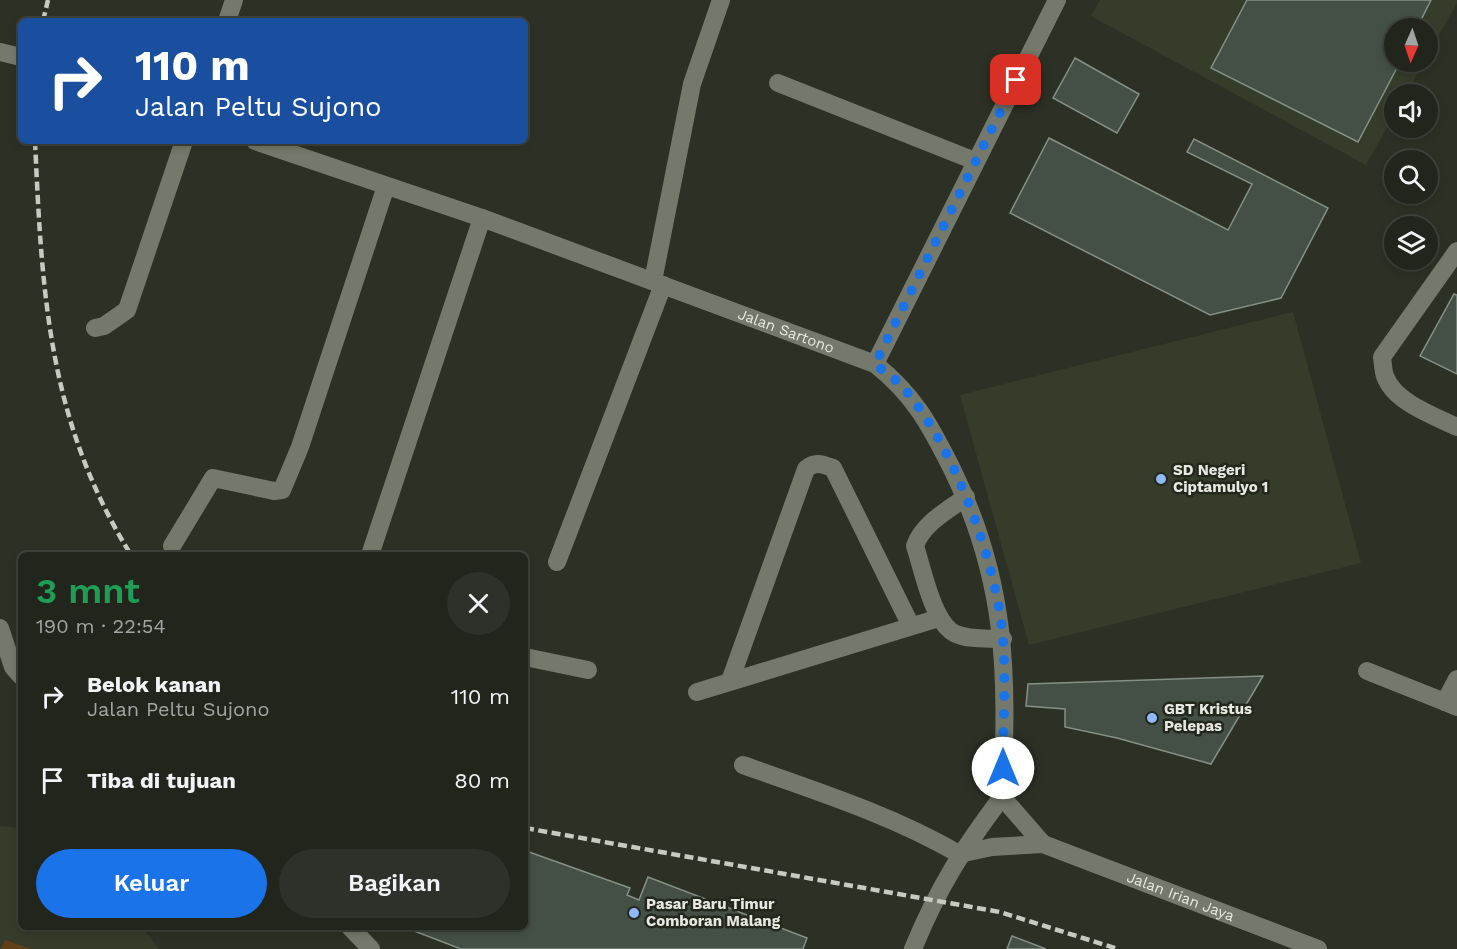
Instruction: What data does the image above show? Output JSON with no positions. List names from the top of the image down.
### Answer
{
  "streets": {
    "street": ["Jalan Sartono", "Jalan Irian Jaya"]
  },
  "crossings": [
    ["Jalan Sartono", "Jalan Irian Jaya"]
  ],
  "places": ["SD Negeri Ciptamulyo 1", "GBT Kristus Pelepas", "Pasar Baru Timur Comboran Malang"],
  "north": "bottom",
  "page": {
    "turn": ["110 m", "Jalan Peltu Sujono"],
    "heading": ["3 mnt", "190 m · 22:54"],
    "list": [
      {
        "name": "Belok kanan",
        "note": "Jalan Peltu Sujono",
        "value": "110 m"
      },
      {
        "name": "Tiba di tujuan",
        "value": "80 m"
      }
    ],
    "buttons": ["Keluar", "Bagikan"]
  }
}
